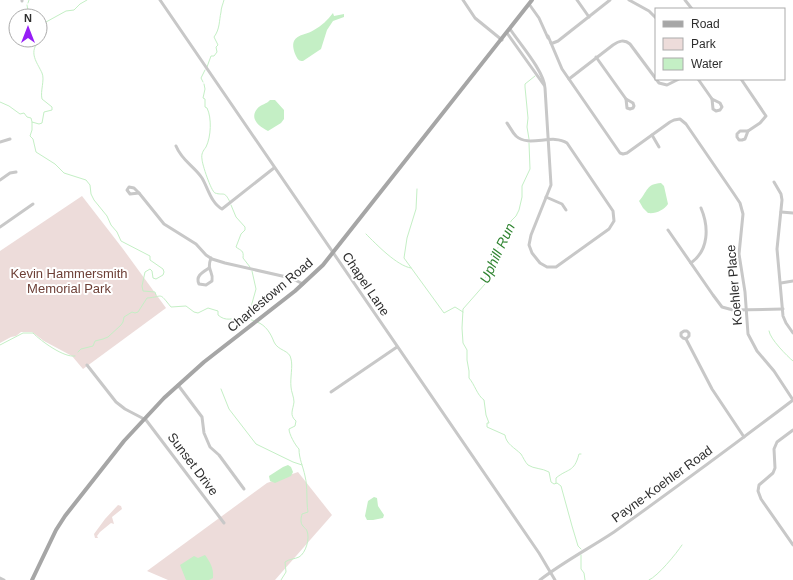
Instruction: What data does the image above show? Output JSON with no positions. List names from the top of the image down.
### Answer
{
  "streets": {
    "main road": ["Charlestown Road"],
    "street": [
      "Chapel Lane",
      "Koehler Place",
      "Sunset Drive",
      "Payne-Koehler Road"
    ]
  },
  "crossings": [
    ["Chapel Lane", "Charlestown Road"],
    ["Chapel Lane", "Payne-Koehler Road"],
    ["Koehler Place", "Payne-Koehler Road"],
    ["Charlestown Road", "Sunset Drive"]
  ],
  "water": ["Uphill Run"],
  "parks": ["Kevin Hammersmith Memorial Park"],
  "legend": ["Road", "Park", "Water"],
  "north": "top"
}
